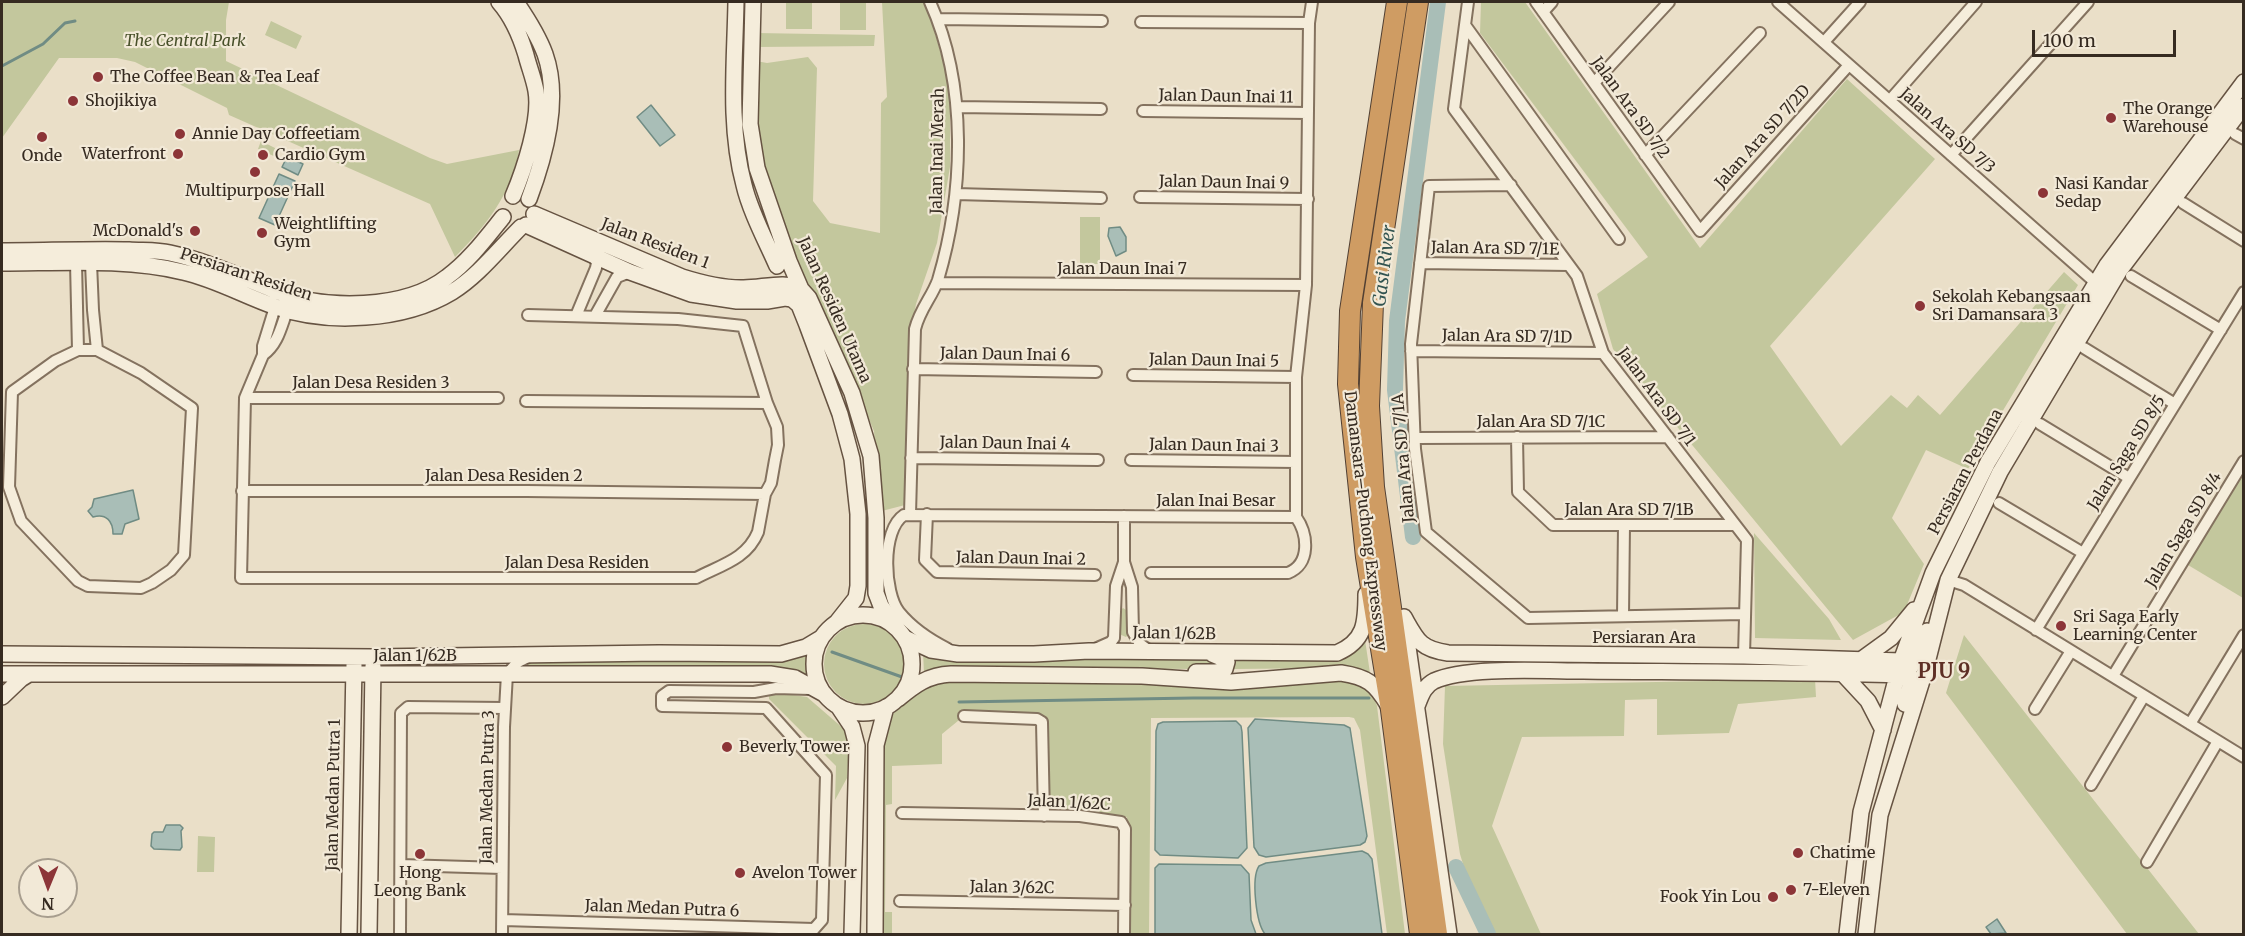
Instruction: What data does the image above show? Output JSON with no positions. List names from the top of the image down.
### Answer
{
  "streets": {
    "highway": ["Damansara–Puchong Expressway"],
    "main road": [
      "Jalan Residen 1",
      "Persiaran Residen",
      "Jalan Residen Utama",
      "Persiaran Perdana",
      "Jalan 1/62B",
      "Persiaran Ara",
      "Jalan Medan Putra 1"
    ],
    "street": [
      "Jalan Daun Inai 11",
      "Jalan Ara SD 7/2",
      "Jalan Ara SD 7/3",
      "Jalan Ara SD 7/2D",
      "Jalan Inai Merah",
      "Jalan Daun Inai 9",
      "Jalan Ara SD 7/1E",
      "Jalan Daun Inai 7",
      "Jalan Ara SD 7/1D",
      "Jalan Daun Inai 6",
      "Jalan Daun Inai 5",
      "Jalan Desa Residen 3",
      "Jalan Ara SD 7/1",
      "Jalan Ara SD 7/1C",
      "Jalan Daun Inai 4",
      "Jalan Daun Inai 3",
      "Jalan Saga SD 8/5",
      "Jalan Ara SD 7/1A",
      "Jalan Desa Residen 2",
      "Jalan Inai Besar",
      "Jalan Ara SD 7/1B",
      "Jalan Saga SD 8/4",
      "Jalan Daun Inai 2",
      "Jalan Desa Residen",
      "Jalan Medan Putra 3",
      "Jalan 1/62C",
      "Jalan 3/62C",
      "Jalan Medan Putra 6"
    ]
  },
  "crossings": [
    ["Jalan Daun Inai 11", "Jalan Inai Besar"],
    ["Jalan Ara SD 7/2", "Jalan Ara SD 7/2D"],
    ["Jalan Ara SD 7/3", "Jalan Ara SD 7/2D"],
    ["Jalan Ara SD 7/3", "Persiaran Perdana"],
    ["Jalan Inai Merah", "Jalan Daun Inai 7"],
    ["Jalan Inai Merah", "Jalan Daun Inai 6"],
    ["Jalan Inai Merah", "Jalan Daun Inai 4"],
    ["Jalan Inai Merah", "Jalan Inai Besar"],
    ["Jalan Daun Inai 9", "Jalan Inai Besar"],
    ["Jalan Residen 1", "Persiaran Residen"],
    ["Jalan Residen 1", "Jalan Residen Utama"],
    ["Jalan Ara SD 7/1E", "Jalan Ara SD 7/1"],
    ["Jalan Ara SD 7/1E", "Jalan Ara SD 7/1A"],
    ["Jalan Daun Inai 7", "Jalan Inai Besar"],
    ["Persiaran Residen", "Jalan Desa Residen"],
    ["Jalan Residen Utama", "Jalan 1/62B"],
    ["Jalan Ara SD 7/1D", "Jalan Ara SD 7/1"],
    ["Jalan Ara SD 7/1D", "Jalan Ara SD 7/1A"],
    ["Jalan Daun Inai 5", "Jalan Inai Besar"],
    ["Jalan Desa Residen 3", "Jalan Desa Residen"],
    ["Jalan Ara SD 7/1", "Jalan Ara SD 7/1C"],
    ["Jalan Ara SD 7/1", "Jalan Ara SD 7/1A"],
    ["Jalan Ara SD 7/1", "Jalan Ara SD 7/1B"],
    ["Jalan Ara SD 7/1", "Persiaran Ara"],
    ["Jalan Ara SD 7/1C", "Jalan Ara SD 7/1A"],
    ["Jalan Ara SD 7/1C", "Jalan Ara SD 7/1B"],
    ["Jalan Daun Inai 3", "Jalan Inai Besar"],
    ["Persiaran Perdana", "Persiaran Ara"],
    ["Jalan Desa Residen 2", "Jalan Desa Residen"],
    ["Jalan Inai Besar", "Jalan Daun Inai 2"],
    ["Damansara–Puchong Expressway", "Jalan 1/62B"],
    ["Jalan 1/62B", "Jalan Medan Putra 3"],
    ["Jalan 1/62B", "Jalan Medan Putra 1"],
    ["Jalan Medan Putra 3", "Jalan Medan Putra 6"],
    ["Jalan 1/62C", "Jalan 3/62C"]
  ],
  "districts": ["PJU 9"],
  "water": ["Gasi River"],
  "parks": ["The Central Park"],
  "places": [
    "The Coffee Bean & Tea Leaf",
    "Shojikiya",
    "The Orange Warehouse",
    "Annie Day Coffeetiam",
    "Onde",
    "Waterfront",
    "Cardio Gym",
    "Multipurpose Hall",
    "Nasi Kandar Sedap",
    "McDonald's",
    "Weightlifting Gym",
    "Sekolah Kebangsaan Sri Damansara 3",
    "Sri Saga Early Learning Center",
    "Beverly Tower",
    "Chatime",
    "Hong Leong Bank",
    "Avelon Tower",
    "7-Eleven",
    "Fook Yin Lou"
  ],
  "scale_bar": "100 m",
  "north": "bottom"
}
